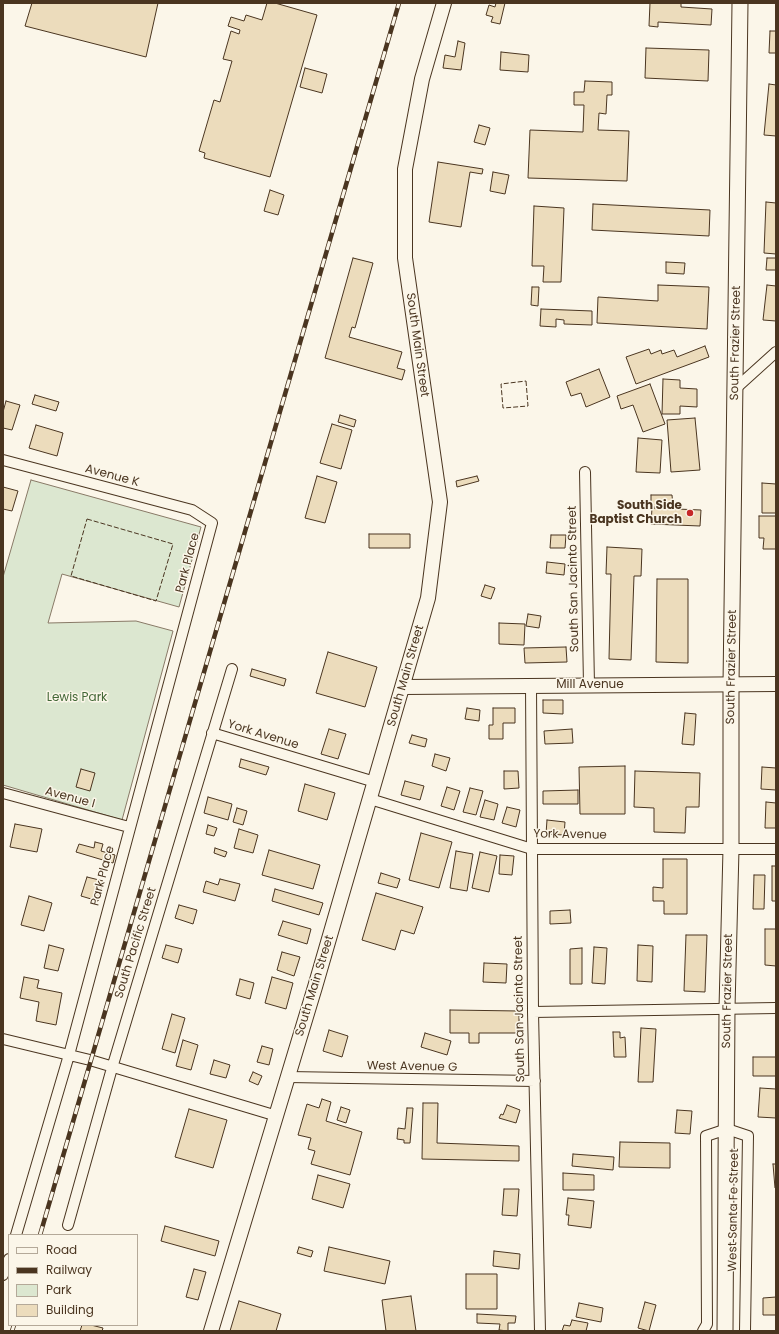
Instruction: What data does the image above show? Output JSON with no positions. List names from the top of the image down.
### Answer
{
  "streets": {
    "main road": ["South Frazier Street"],
    "street": [
      "South Main Street",
      "Avenue K",
      "Park Place",
      "South San Jacinto Street",
      "Mill Avenue",
      "York Avenue",
      "Avenue I",
      "South Pacific Street",
      "West Avenue G",
      "West Santa Fe Street"
    ]
  },
  "crossings": [
    ["South Frazier Street", "Mill Avenue"],
    ["South Frazier Street", "York Avenue"],
    ["South Frazier Street", "West Santa Fe Street"],
    ["South Main Street", "Mill Avenue"],
    ["South Main Street", "York Avenue"],
    ["South Main Street", "West Avenue G"],
    ["Avenue K", "Park Place"],
    ["Park Place", "Avenue I"],
    ["South San Jacinto Street", "Mill Avenue"],
    ["South San Jacinto Street", "York Avenue"],
    ["South San Jacinto Street", "West Avenue G"],
    ["York Avenue", "South Pacific Street"]
  ],
  "parks": ["Lewis Park"],
  "places": ["South Side Baptist Church"],
  "legend": [
    "Road",
    "Railway",
    "Park",
    "Building"
  ]
}
